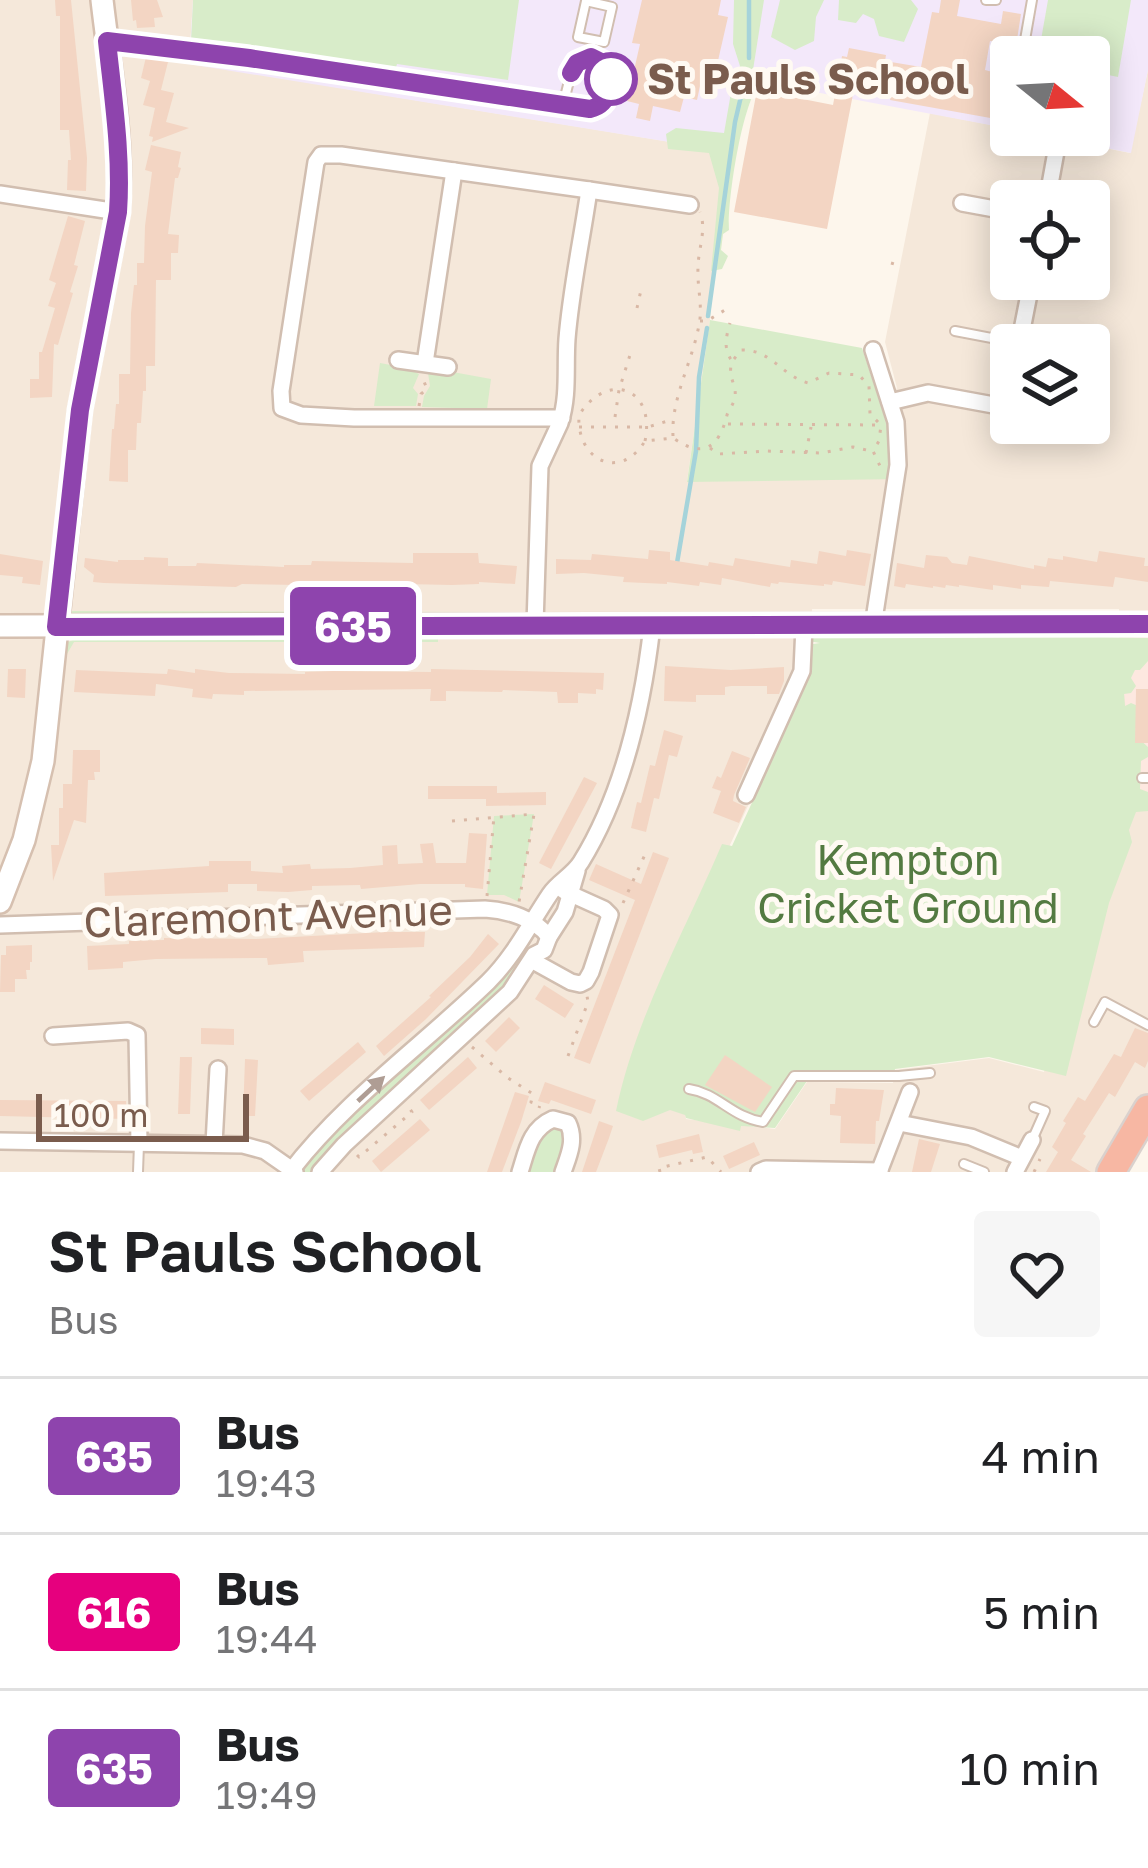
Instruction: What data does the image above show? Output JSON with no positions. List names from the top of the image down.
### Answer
{
  "streets": {
    "street": ["Claremont Avenue"]
  },
  "parks": ["Kempton Cricket Ground"],
  "places": ["St Pauls School"],
  "lines": ["bus line 635"],
  "scale_bar": "100 m",
  "north": "right",
  "page": {
    "on_map": "635",
    "scale": "100 m",
    "heading": ["St Pauls School", "Bus"],
    "list": [
      {
        "mark": "635",
        "name": "Bus",
        "note": "19:43",
        "value": "4 min"
      },
      {
        "mark": "616",
        "name": "Bus",
        "note": "19:44",
        "value": "5 min"
      },
      {
        "mark": "635",
        "name": "Bus",
        "note": "19:49",
        "value": "10 min"
      }
    ]
  }
}
